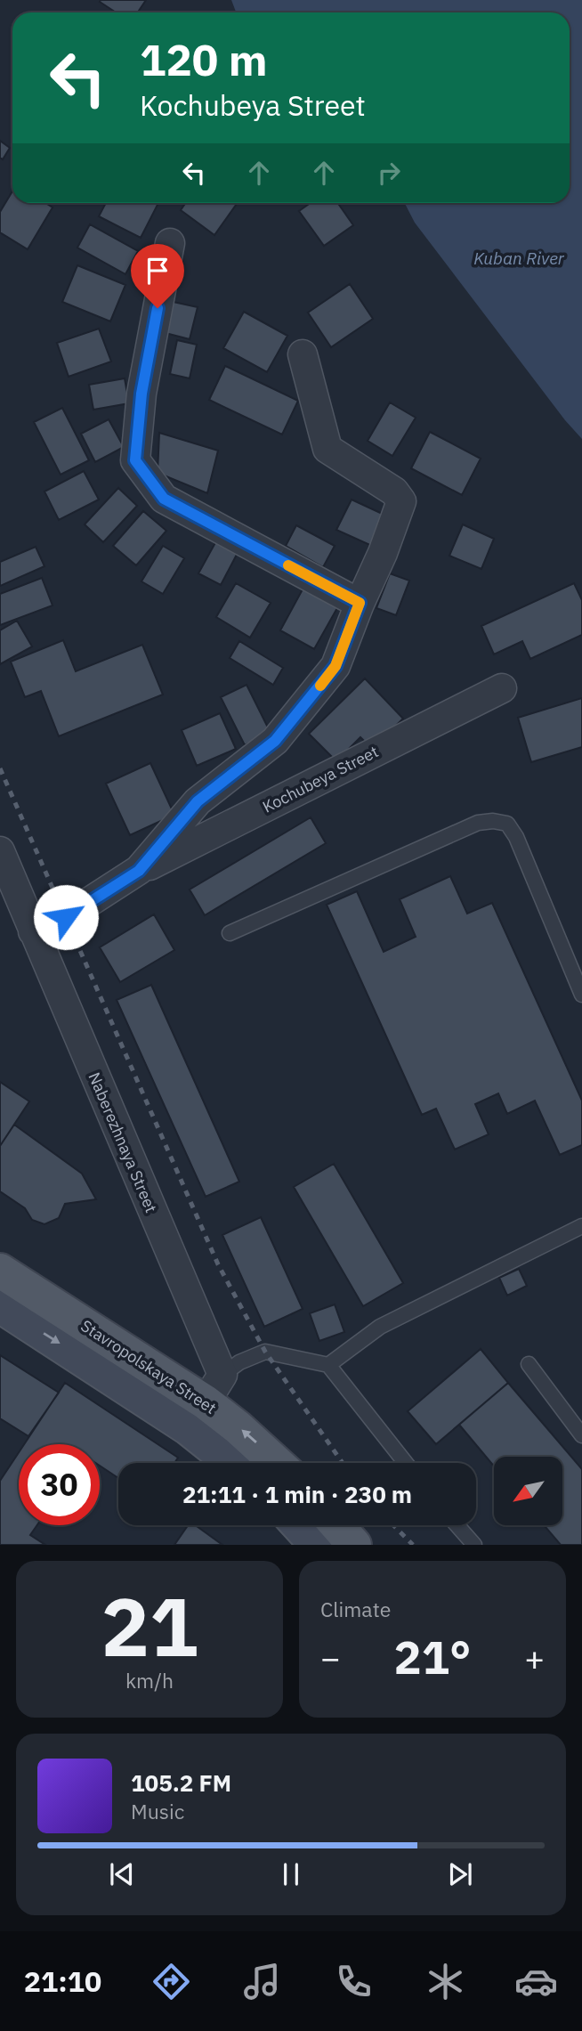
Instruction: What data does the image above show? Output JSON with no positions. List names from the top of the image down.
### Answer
{
  "streets": {
    "main road": ["Stavropolskaya Street"],
    "street": ["Kochubeya Street", "Naberezhnaya Street"]
  },
  "crossings": [
    ["Kochubeya Street", "Naberezhnaya Street"],
    ["Naberezhnaya Street", "Stavropolskaya Street"]
  ],
  "water": ["Kuban River"],
  "north": "bottom left",
  "page": {
    "turn": ["120 m", "Kochubeya Street"],
    "limit": "30",
    "trip": "21:11 · 1 min · 230 m",
    "tile": [
      ["21", "km/h"],
      "Climate"
    ],
    "heat": ["−", "21°", "+"],
    "song": ["105.2 FM", "Music"],
    "tabs": "21:10"
  }
}
